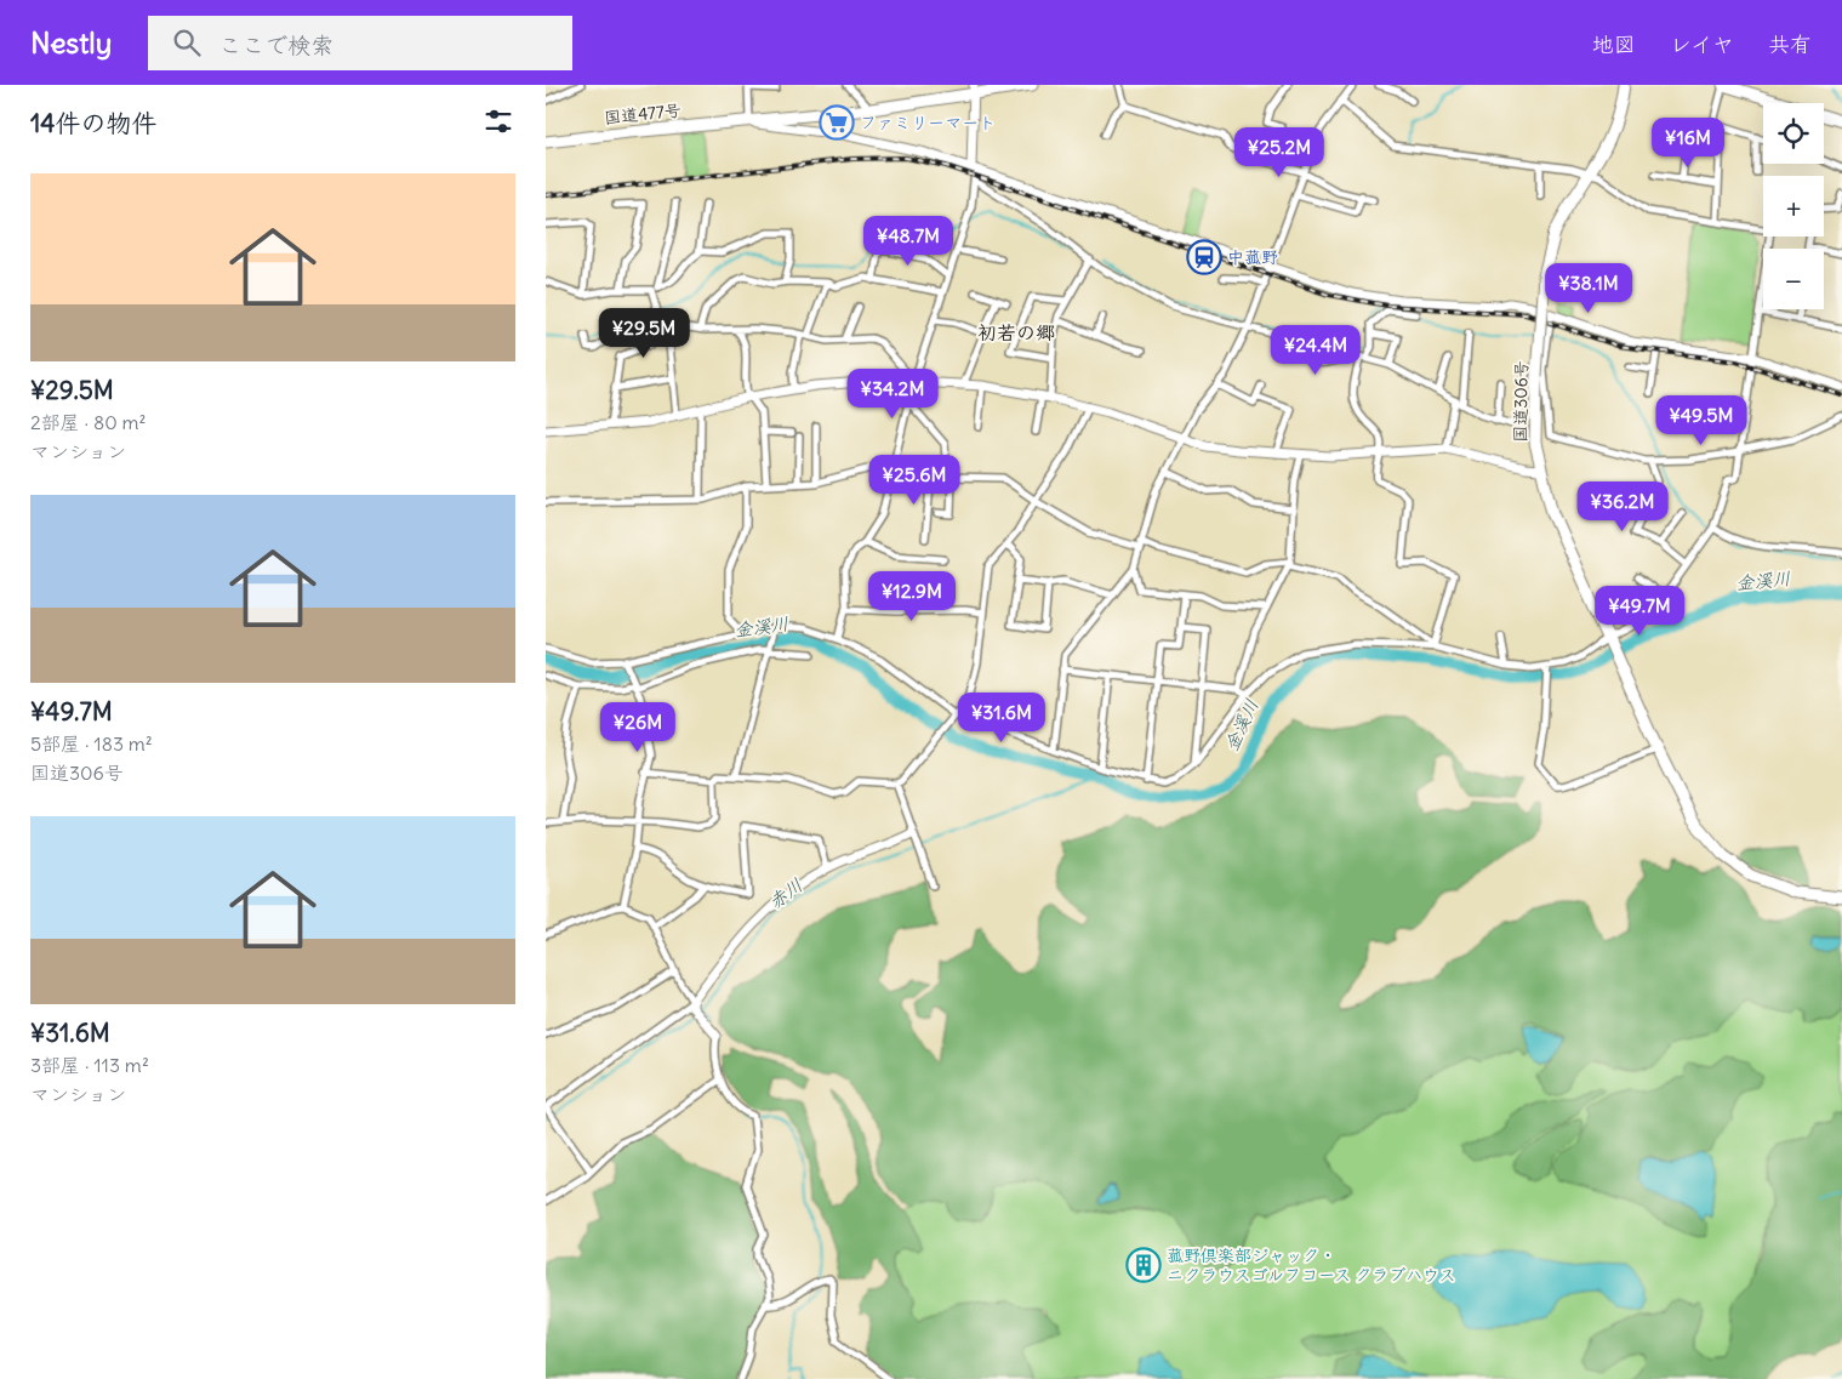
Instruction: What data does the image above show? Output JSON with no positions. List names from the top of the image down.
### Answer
{
  "streets": {
    "highway": ["国道477号", "国道306号"]
  },
  "districts": ["初若の郷"],
  "water": ["金溪川", "赤川"],
  "places": {
    "supermarket": ["ファミリーマート"],
    "station": ["中菰野"],
    "building": ["菰野倶楽部ジャック・ ニクラウスゴルフコース クラブハウス"]
  },
  "page": {
    "header": "Nestly",
    "search": "ここで検索",
    "nav": ["地図", "レイヤ", "共有"],
    "heading": "14件の物件",
    "map_buttons": ["+", "−"],
    "price": [
      "¥16M",
      "¥25.2M",
      "¥48.7M",
      "¥38.1M",
      "¥29.5M",
      "¥24.4M",
      "¥34.2M",
      "¥49.5M",
      "¥25.6M",
      "¥36.2M",
      "¥12.9M",
      "¥49.7M",
      "¥31.6M",
      "¥26M"
    ],
    "list": [
      {
        "name": "¥29.5M",
        "note": "2部屋 · 80 m² · マンション"
      },
      {
        "name": "¥49.7M",
        "note": "5部屋 · 183 m² · 国道306号"
      },
      {
        "name": "¥31.6M",
        "note": "3部屋 · 113 m² · マンション"
      }
    ]
  }
}
